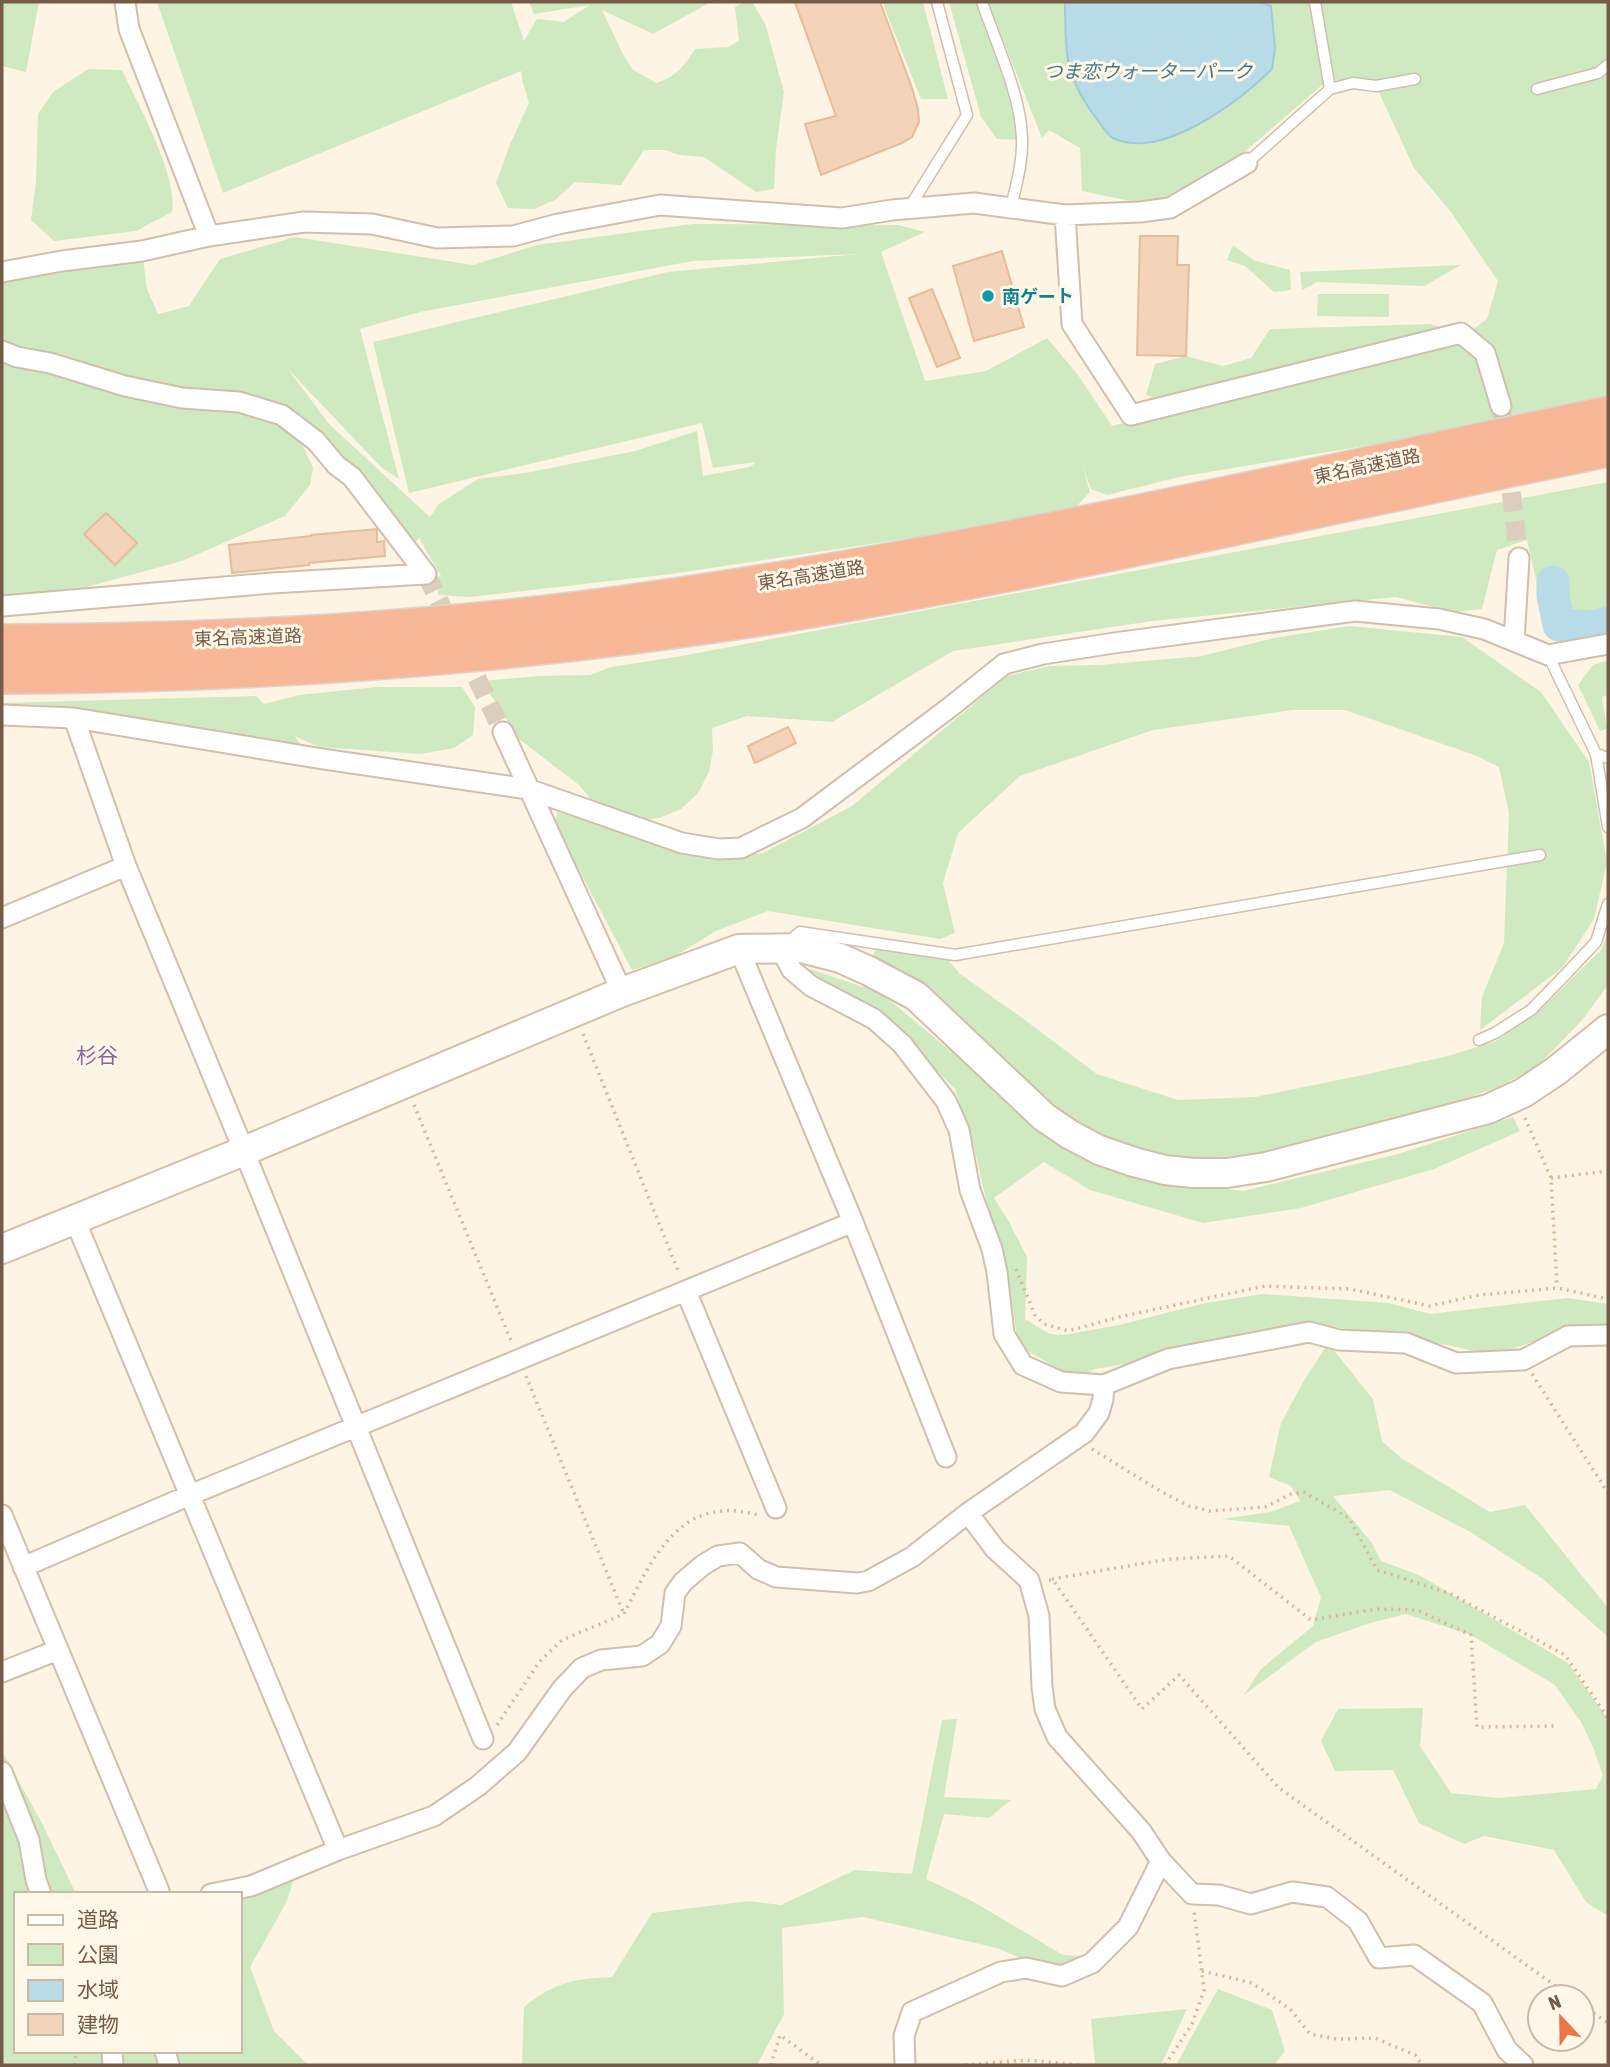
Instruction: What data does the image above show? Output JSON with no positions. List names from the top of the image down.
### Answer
{
  "streets": {
    "highway": ["東名高速道路"]
  },
  "districts": ["杉谷"],
  "water": ["つま恋ウォーターパーク"],
  "places": ["南ゲート"],
  "legend": [
    "道路",
    "公園",
    "水域",
    "建物"
  ],
  "north": "top"
}
